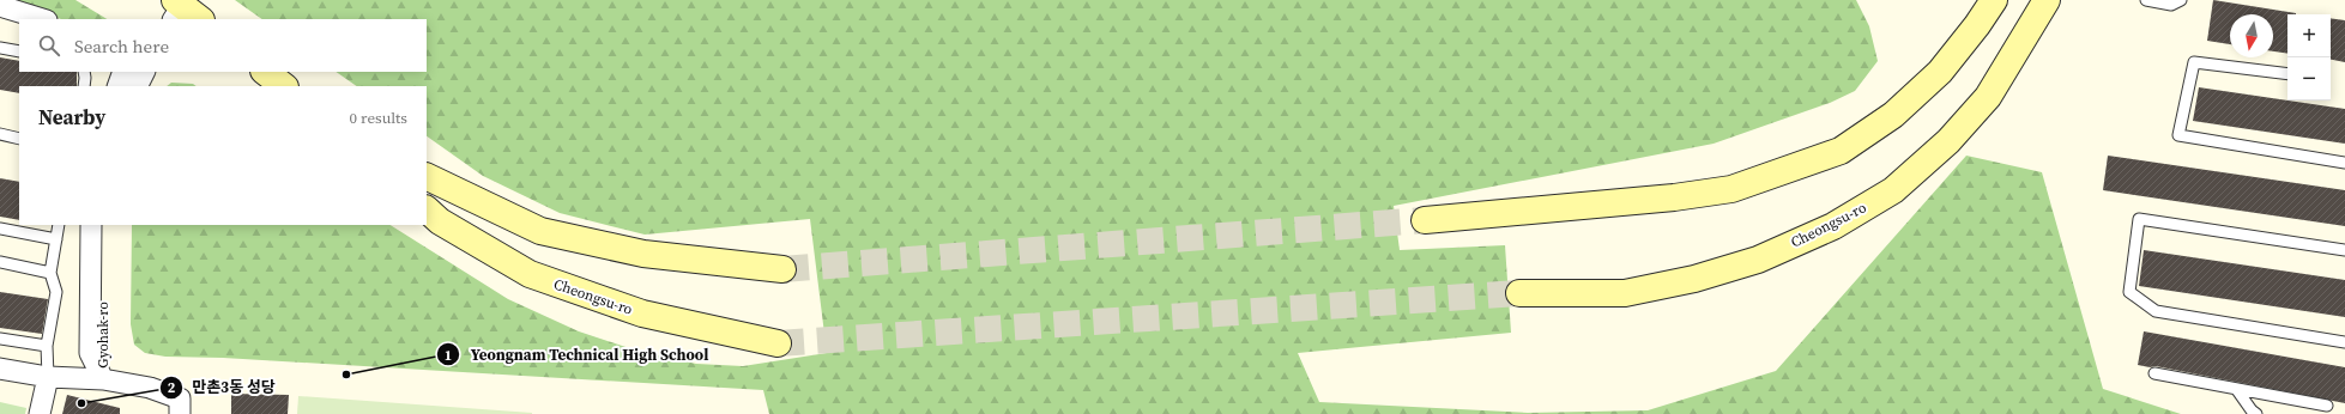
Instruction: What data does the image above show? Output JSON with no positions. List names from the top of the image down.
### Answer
{
  "streets": {
    "main road": ["Cheongsu-ro"],
    "street": ["Gyohak-ro"]
  },
  "places": ["Yeongnam Technical High School", "만촌3동 성당"],
  "north": "bottom",
  "page": {
    "map_buttons": ["+", "−"],
    "search": "Search here",
    "heading": ["Nearby", "0 results"]
  }
}
